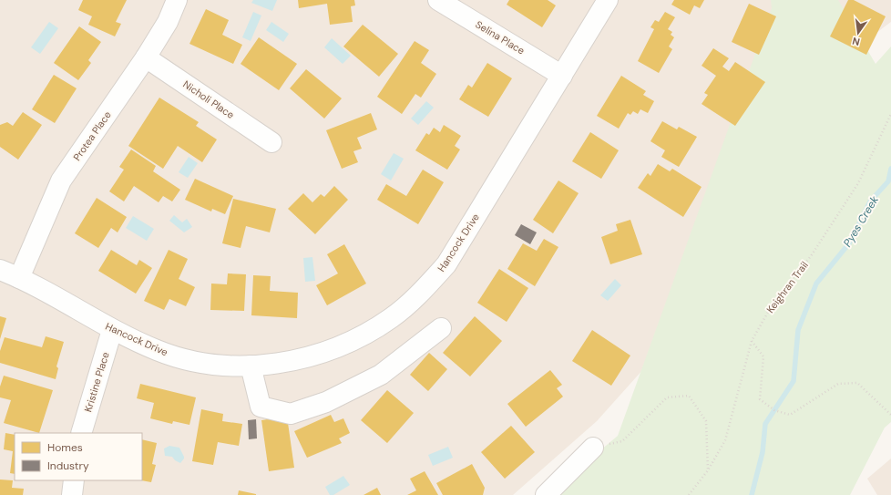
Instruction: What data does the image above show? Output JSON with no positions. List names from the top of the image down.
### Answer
{
  "streets": {
    "street": [
      "Selina Place",
      "Nicholi Place",
      "Protea Place",
      "Hancock Drive",
      "Kristine Place"
    ],
    "path": ["Keighran Trail"]
  },
  "crossings": [
    ["Selina Place", "Hancock Drive"],
    ["Nicholi Place", "Protea Place"],
    ["Protea Place", "Hancock Drive"],
    ["Hancock Drive", "Kristine Place"]
  ],
  "water": ["Pyes Creek"],
  "legend": ["Homes", "Industry"],
  "north": "bottom"
}
